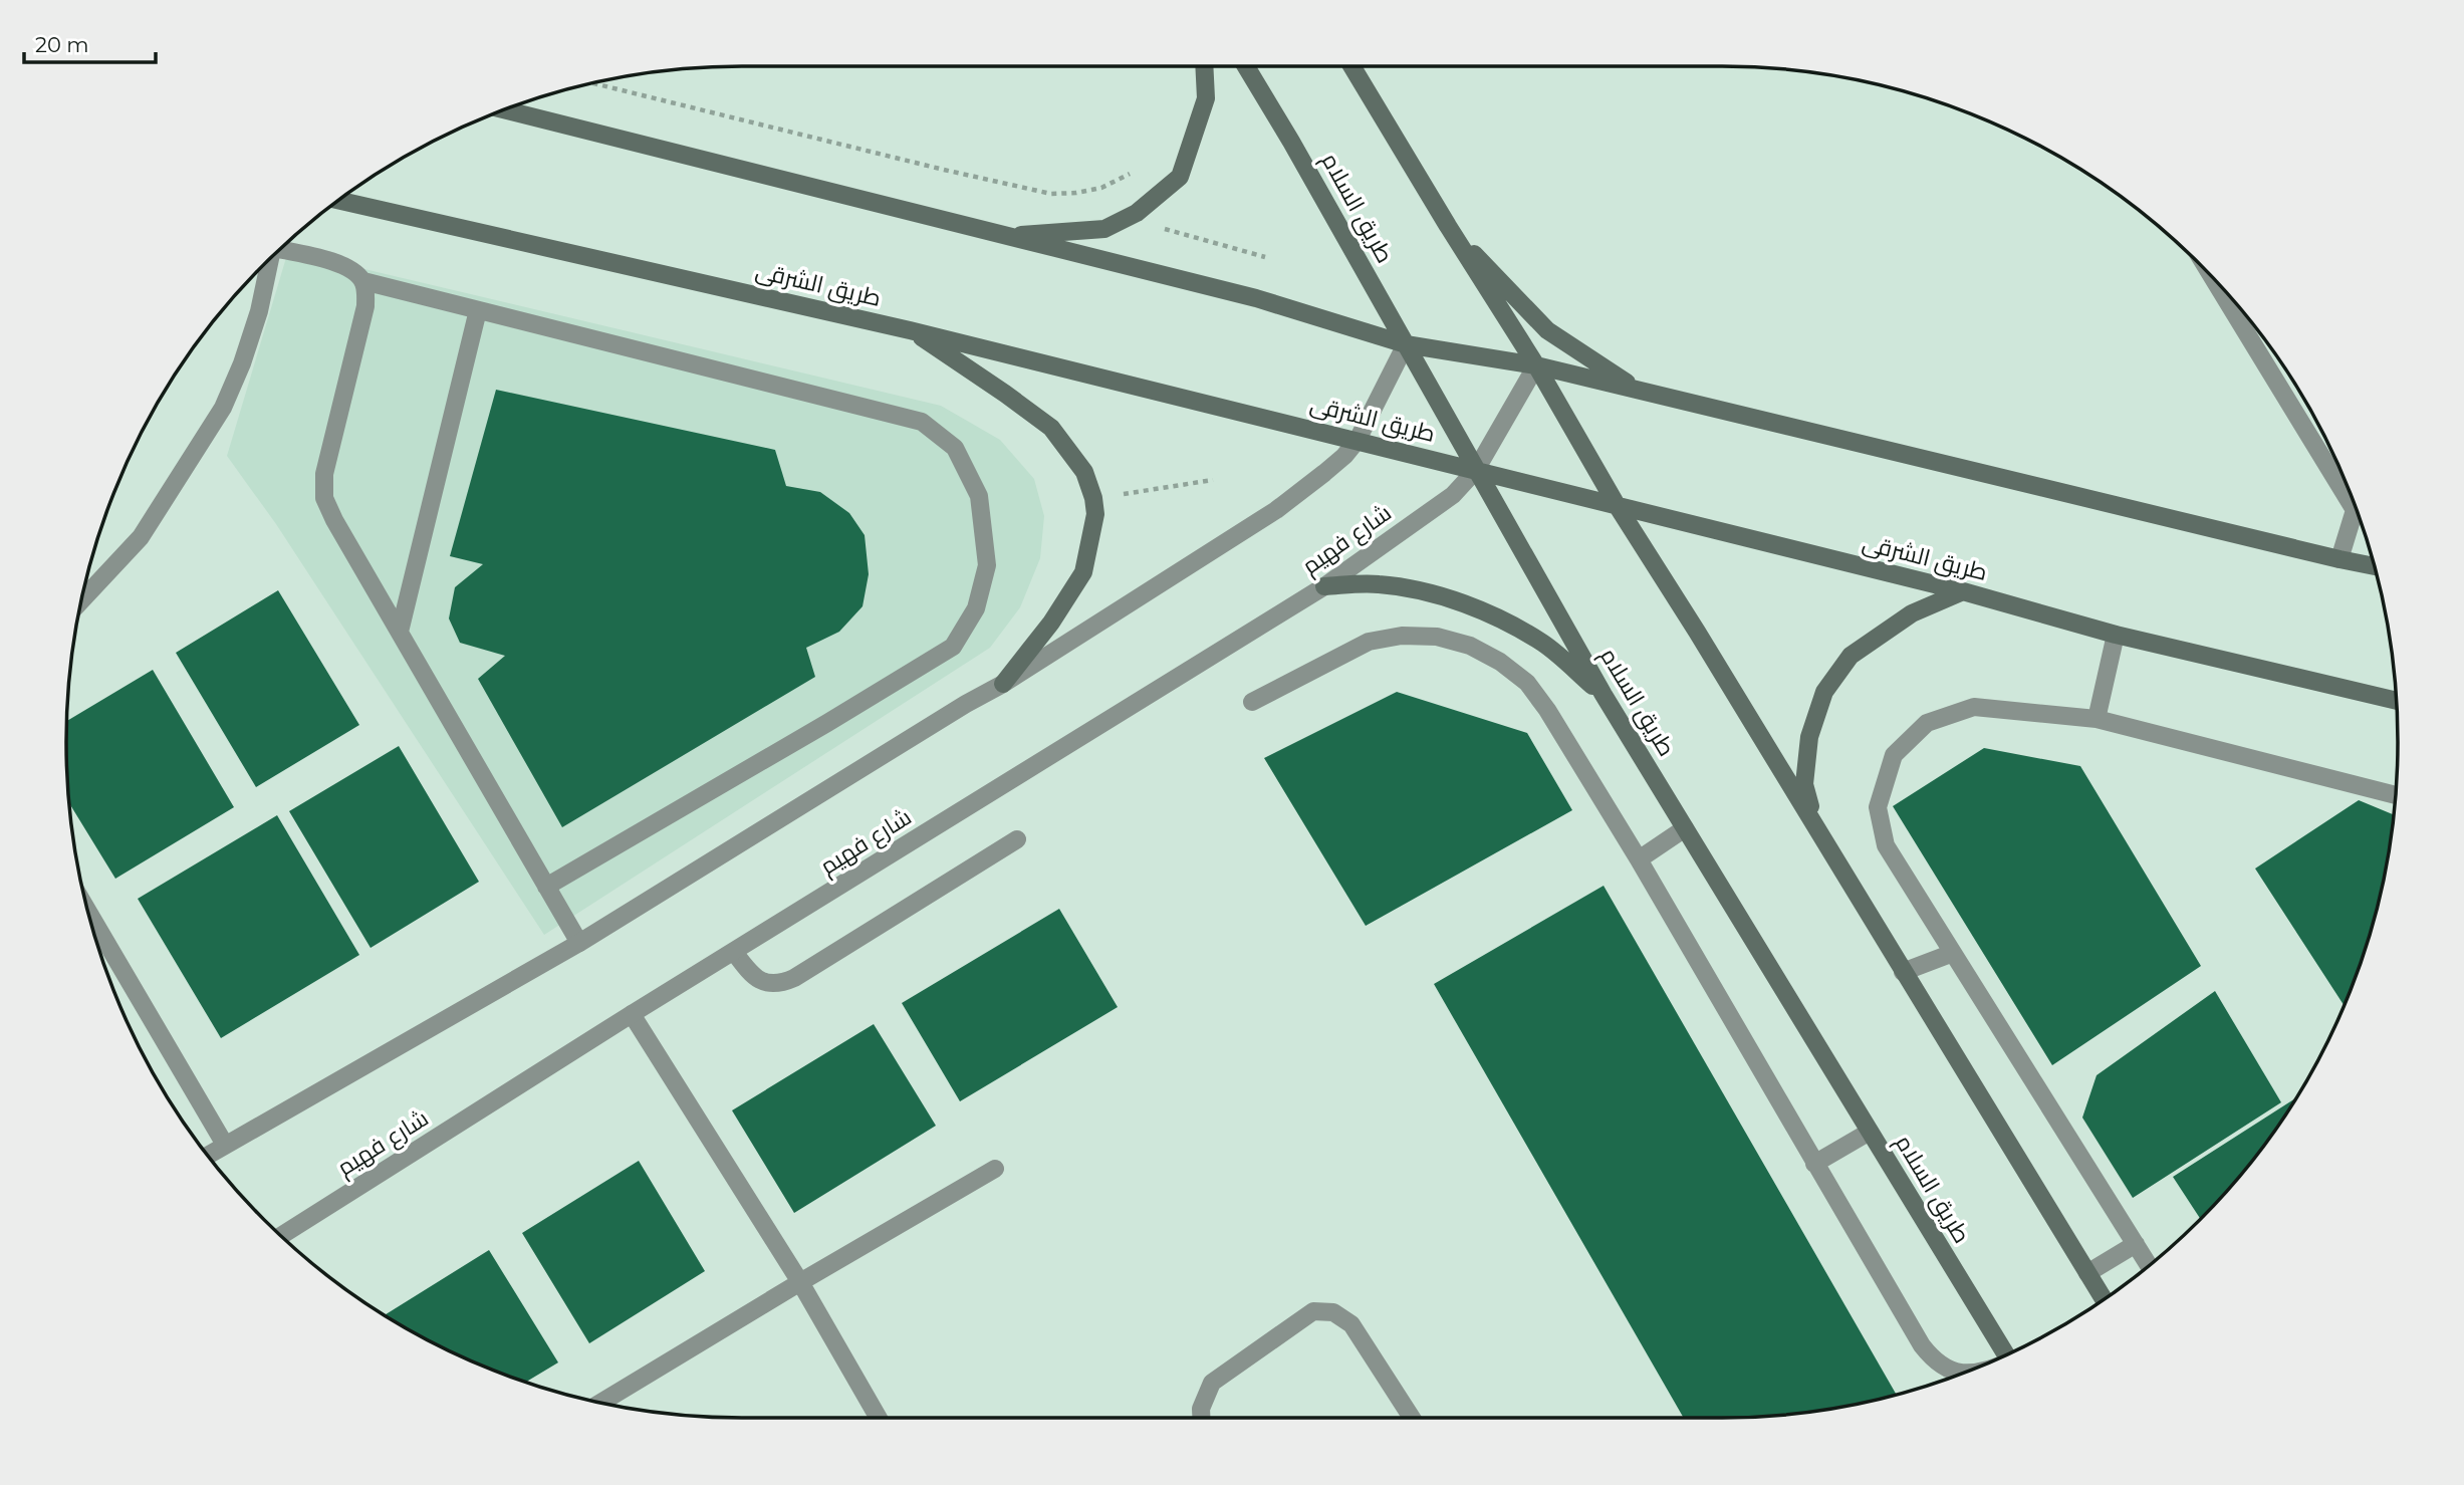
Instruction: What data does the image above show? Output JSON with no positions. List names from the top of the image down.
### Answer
{
  "streets": {
    "main road": ["طريق السلام", "طريق الشرقى"],
    "street": ["شارع فهيم"]
  },
  "crossings": [
    ["طريق السلام", "طريق الشرقى"],
    ["طريق السلام", "شارع فهيم"],
    ["طريق الشرقى", "شارع فهيم"]
  ],
  "scale_bar": "20 m"
}
